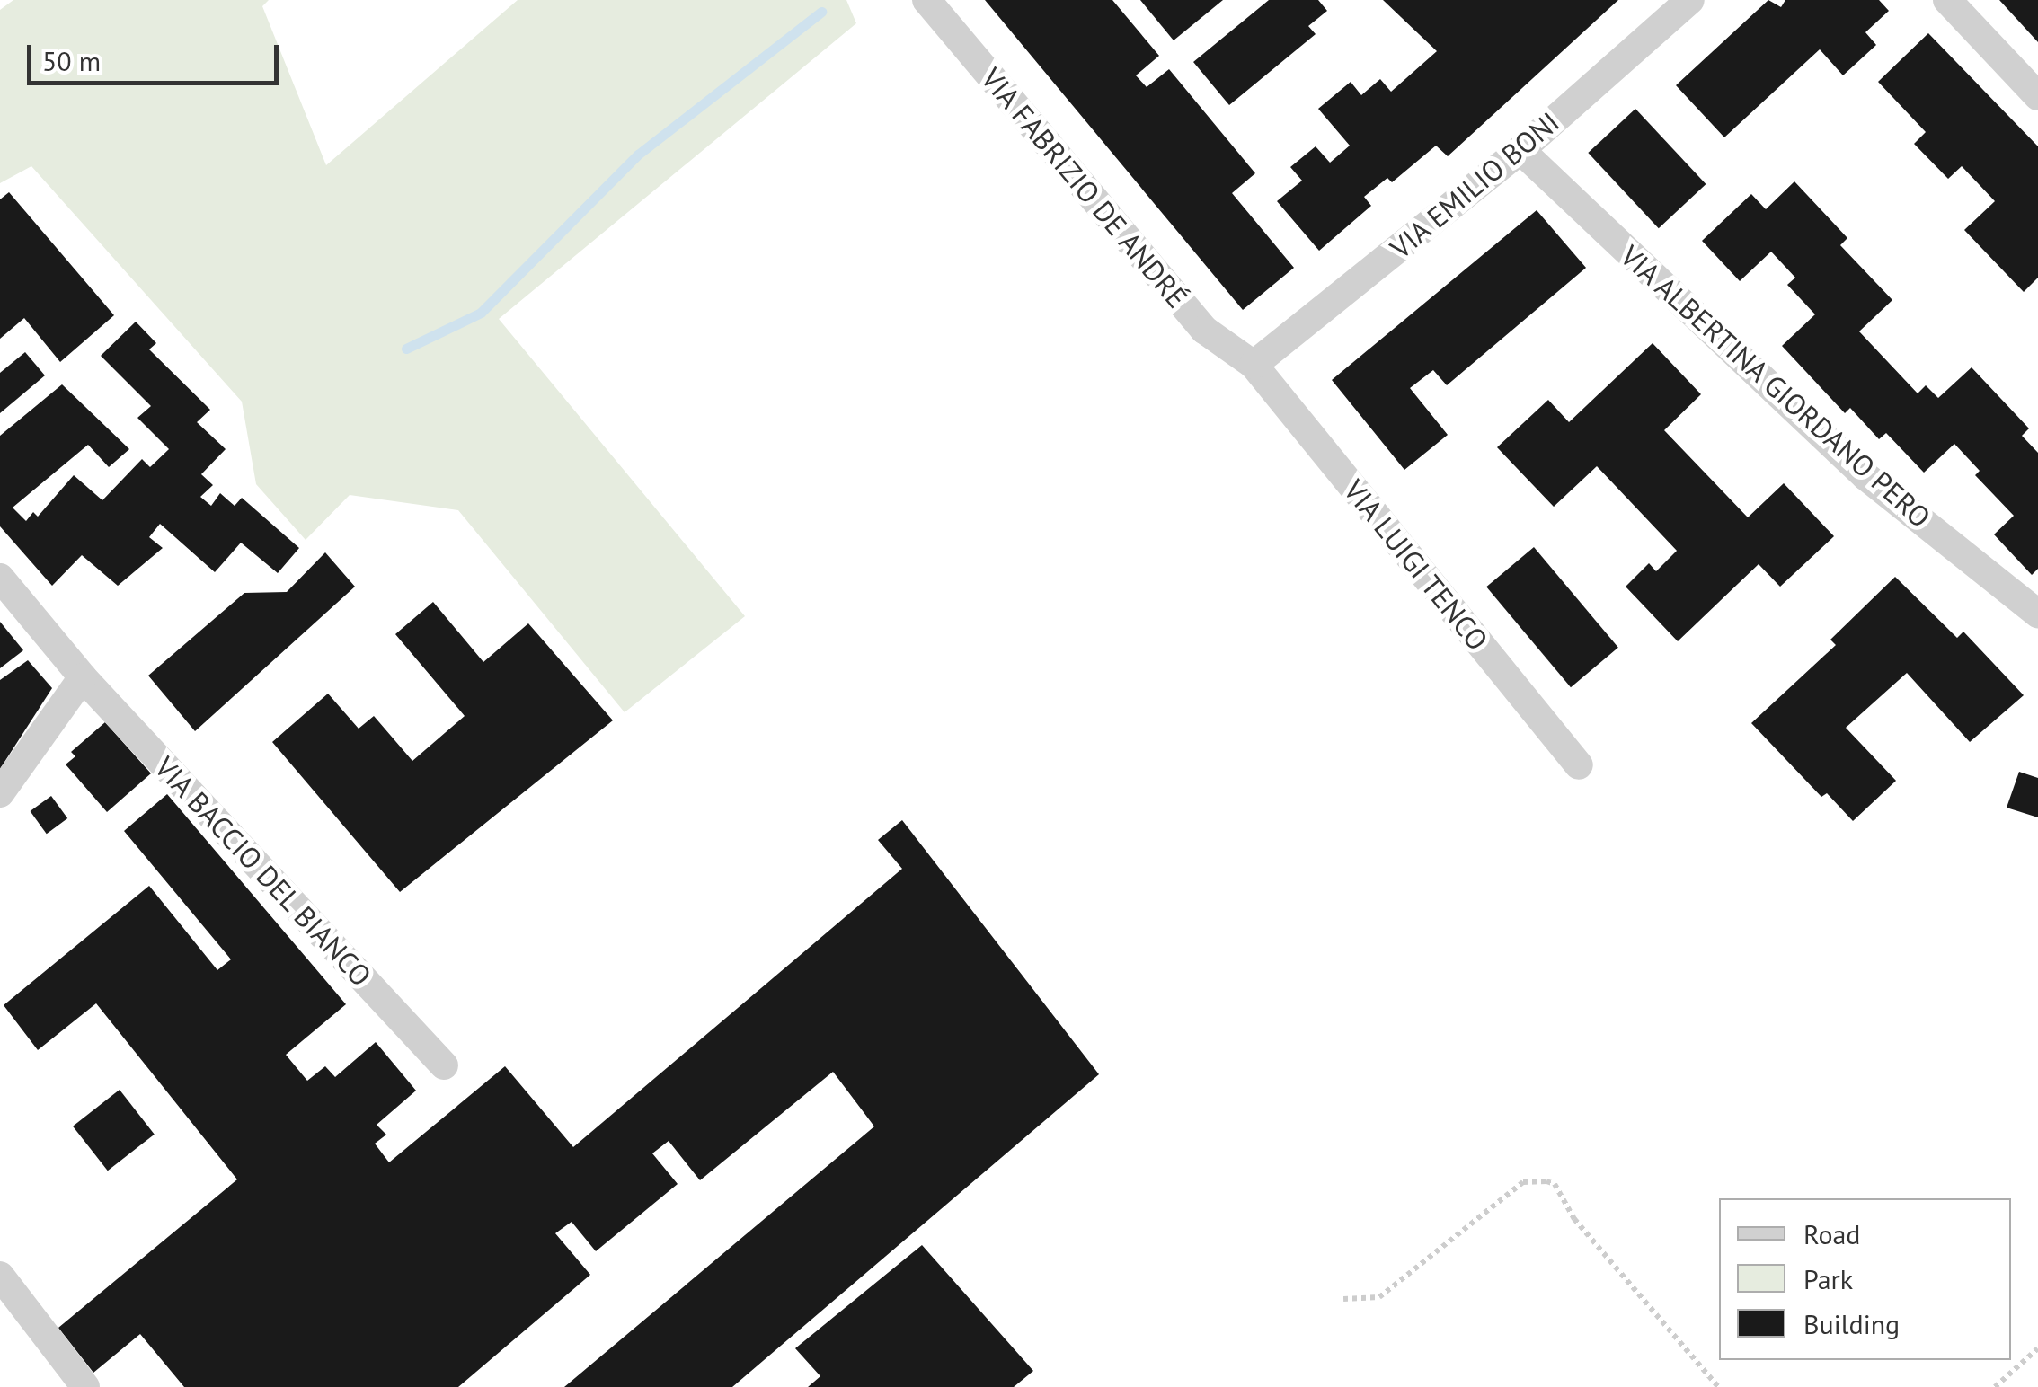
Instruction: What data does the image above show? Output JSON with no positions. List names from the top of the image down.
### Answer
{
  "streets": {
    "street": [
      "VIA EMILIO BONI",
      "VIA FABRIZIO DE ANDRÉ",
      "VIA ALBERTINA GIORDANO PERO",
      "VIA LUIGI TENCO",
      "VIA BACCIO DEL BIANCO"
    ]
  },
  "crossings": [
    ["VIA EMILIO BONI", "VIA FABRIZIO DE ANDRÉ"],
    ["VIA EMILIO BONI", "VIA ALBERTINA GIORDANO PERO"],
    ["VIA EMILIO BONI", "VIA LUIGI TENCO"],
    ["VIA FABRIZIO DE ANDRÉ", "VIA LUIGI TENCO"]
  ],
  "legend": ["Road", "Park", "Building"],
  "scale_bar": "50 m"
}
